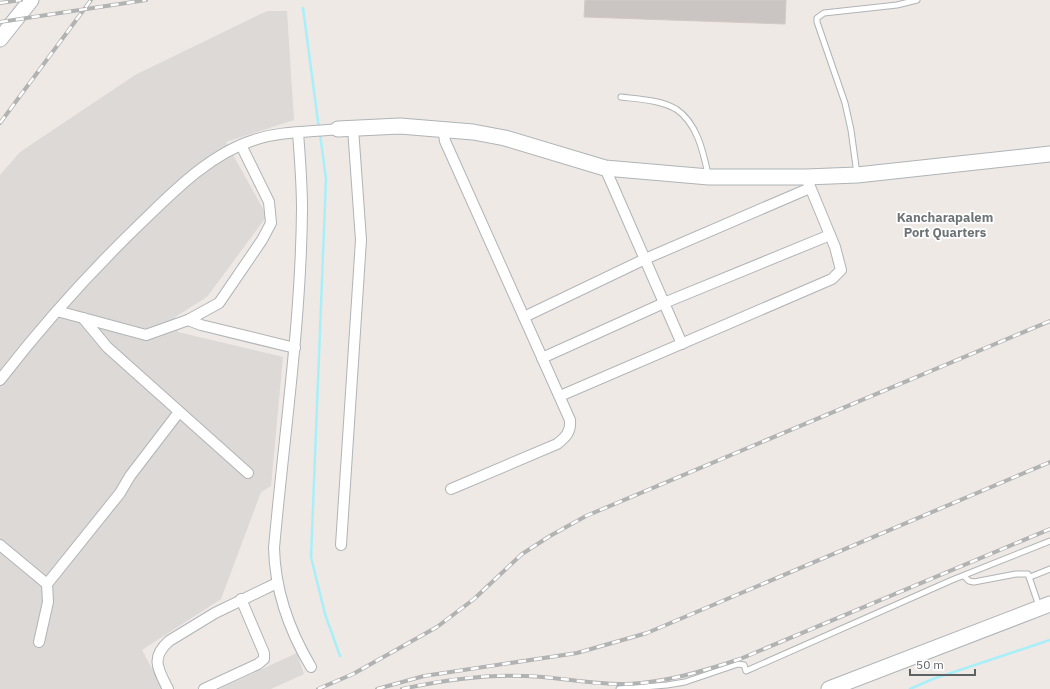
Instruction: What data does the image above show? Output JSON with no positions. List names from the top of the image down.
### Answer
{
  "districts": ["Kancharapalem Port Quarters"],
  "scale_bar": "50 m"
}
